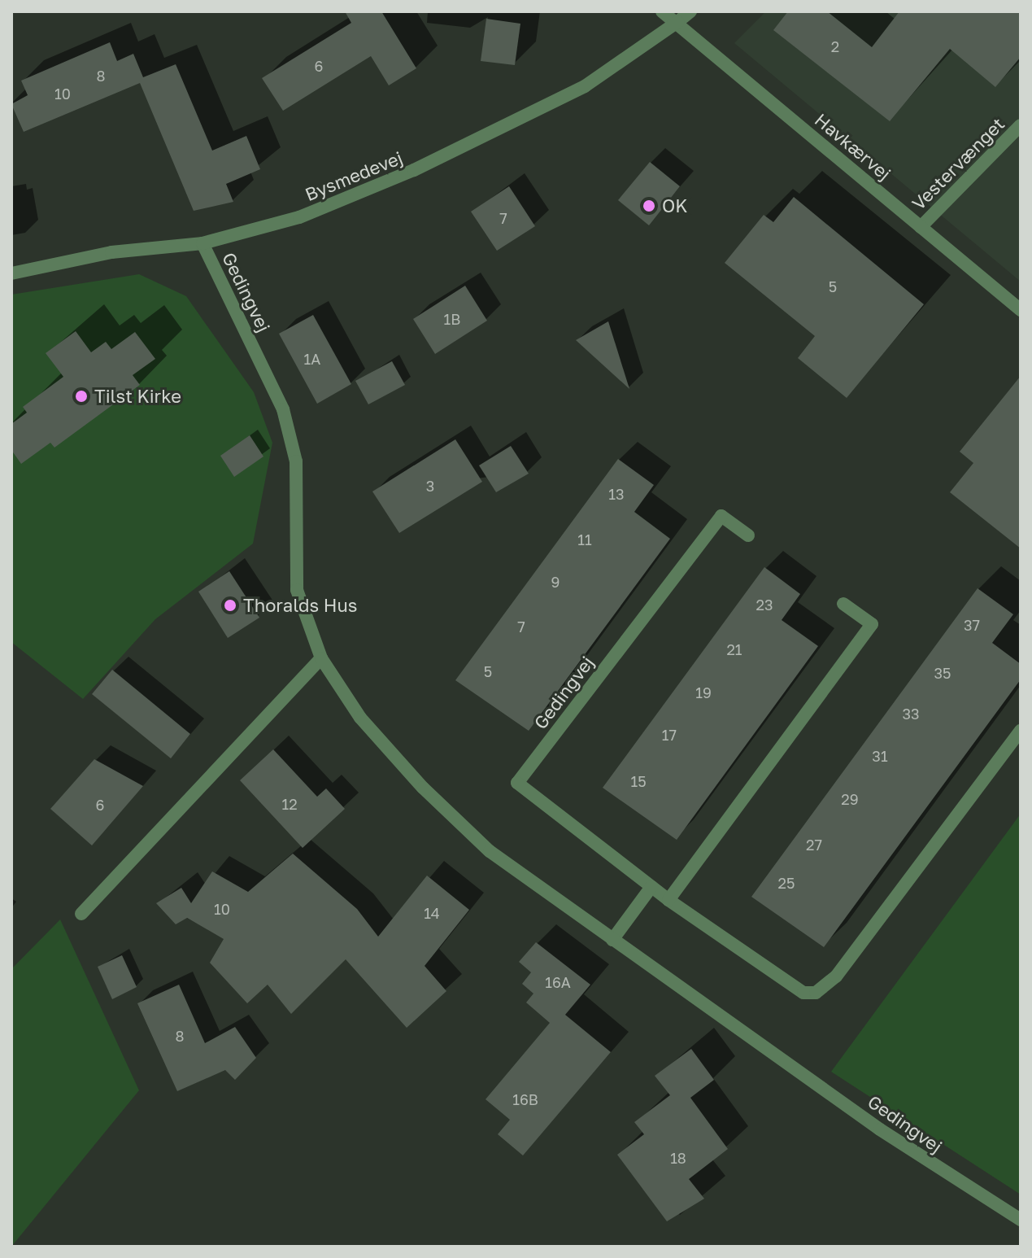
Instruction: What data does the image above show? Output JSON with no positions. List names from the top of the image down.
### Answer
{
  "streets": {
    "street": [
      "Havkærvej",
      "Vestervænget",
      "Bysmedevej",
      "Gedingvej"
    ]
  },
  "crossings": [
    ["Havkærvej", "Vestervænget"],
    ["Havkærvej", "Bysmedevej"],
    ["Bysmedevej", "Gedingvej"]
  ],
  "places": ["OK", "Tilst Kirke", "Thoralds Hus"],
  "house_numbers": [
    "2",
    "6",
    "8",
    "10",
    "7",
    "5",
    "1B",
    "1A",
    "3",
    "13",
    "11",
    "9",
    "23",
    "37",
    "7",
    "21",
    "5",
    "35",
    "19",
    "33",
    "17",
    "31",
    "15",
    "29",
    "12",
    "6",
    "27",
    "25",
    "10",
    "14",
    "16A",
    "8",
    "16B",
    "18"
  ]
}
